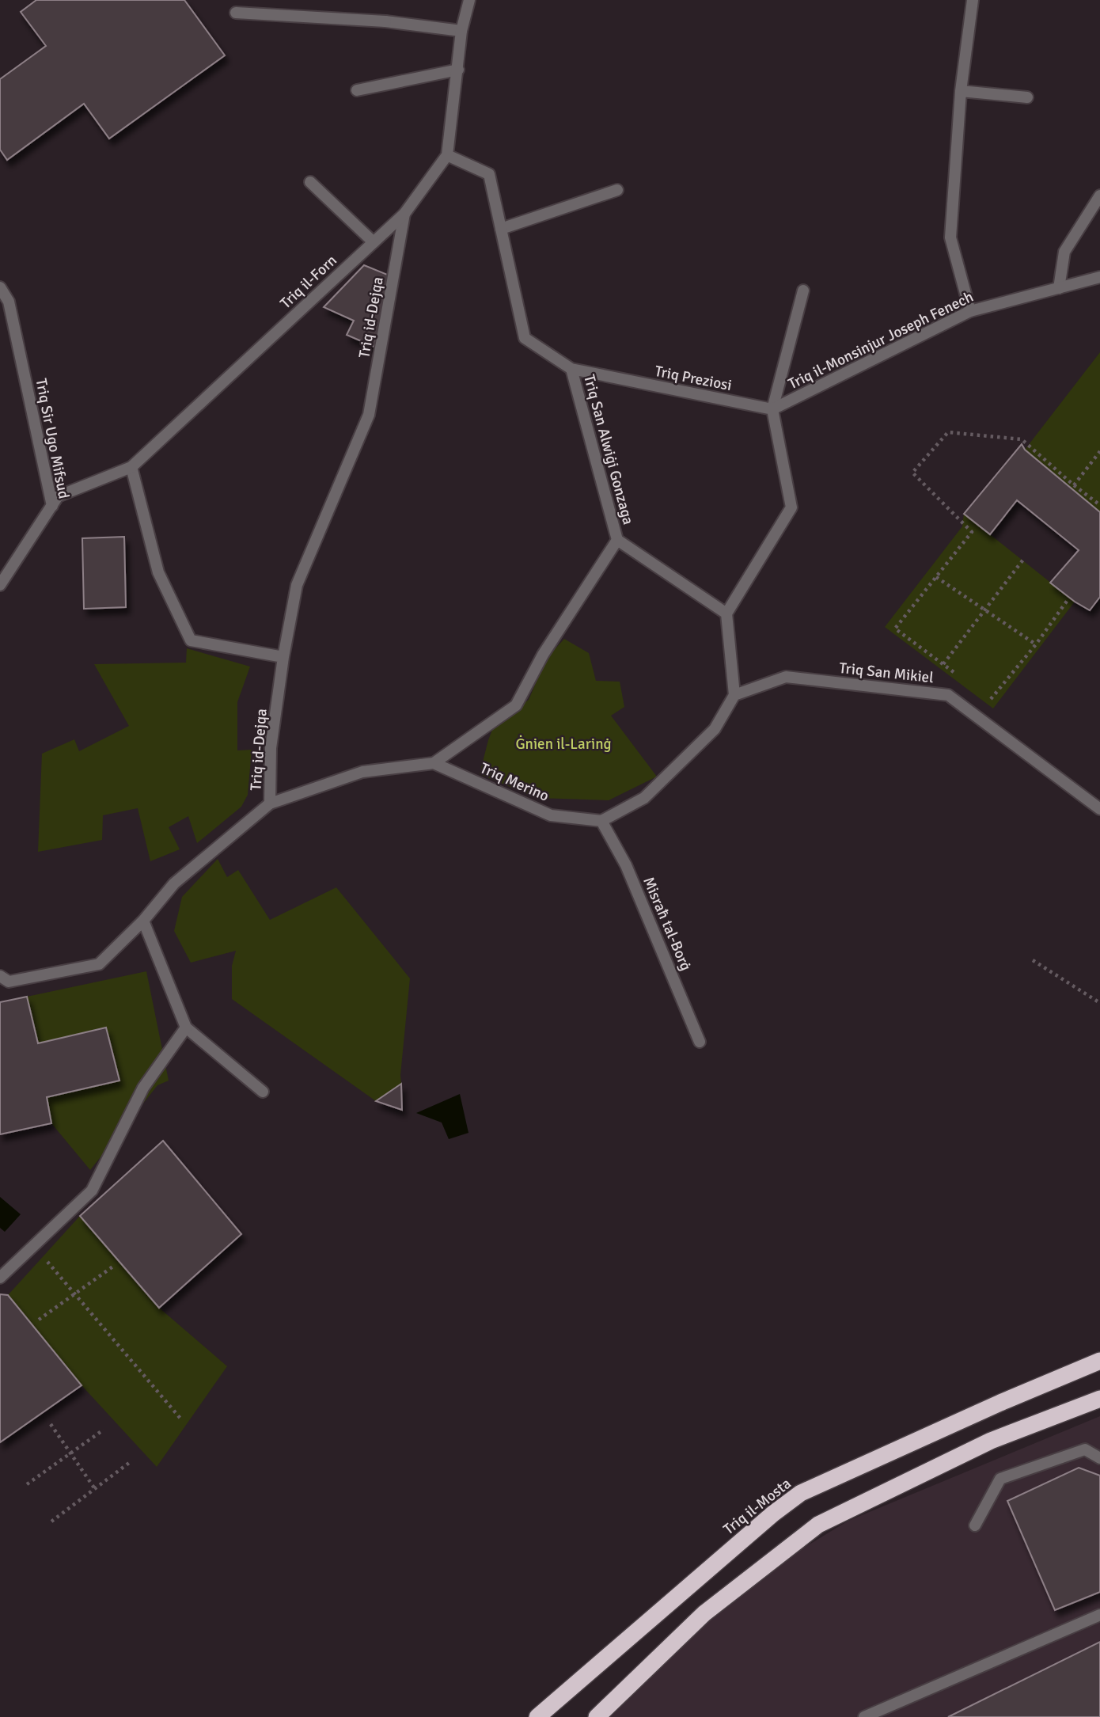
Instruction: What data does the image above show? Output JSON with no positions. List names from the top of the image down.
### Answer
{
  "streets": {
    "highway": ["Triq il-Mosta"],
    "street": [
      "Triq il-Forn",
      "Triq id-Dejqa",
      "Triq il-Monsinjur Joseph Fenech",
      "Triq Preziosi",
      "Triq Sir Ugo Mifsud",
      "Triq San Alwiġi Gonzaga",
      "Triq San Mikiel",
      "Triq Merino",
      "Misraħ tal-Borġ"
    ]
  },
  "crossings": [
    ["Triq il-Forn", "Triq id-Dejqa"],
    ["Triq il-Forn", "Triq Preziosi"],
    ["Triq il-Forn", "Triq Sir Ugo Mifsud"],
    ["Triq il-Monsinjur Joseph Fenech", "Triq Preziosi"],
    ["Triq Preziosi", "Triq San Alwiġi Gonzaga"],
    ["Triq Merino", "Misraħ tal-Borġ"]
  ],
  "parks": ["Ġnien il-Larinġ"]
}
